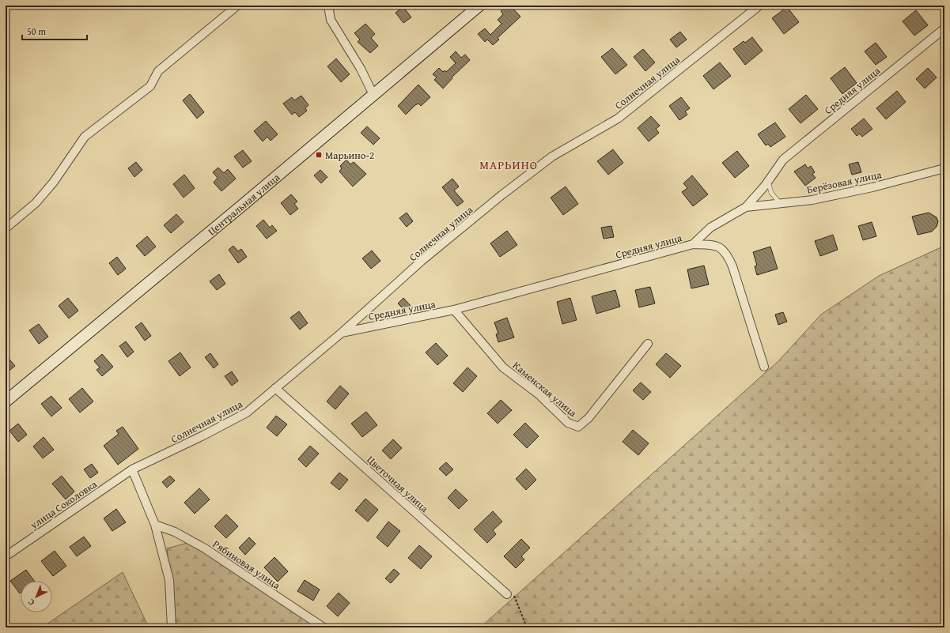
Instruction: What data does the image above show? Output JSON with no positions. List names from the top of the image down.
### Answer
{
  "streets": {
    "main road": ["Центральная улица"],
    "street": [
      "Солнечная улица",
      "Средняя улица",
      "Берёзовая улица",
      "Каменская улица",
      "Цветочная улица",
      "улица Соколовка",
      "Рябиновая улица"
    ]
  },
  "crossings": [
    ["Солнечная улица", "Средняя улица"],
    ["Солнечная улица", "Цветочная улица"],
    ["Солнечная улица", "улица Соколовка"],
    ["Средняя улица", "Берёзовая улица"],
    ["Средняя улица", "Каменская улица"]
  ],
  "districts": ["МАРЬИНО"],
  "places": {
    "transit": ["Марьино-2"]
  },
  "scale_bar": "50 m",
  "north": "bottom left"
}
